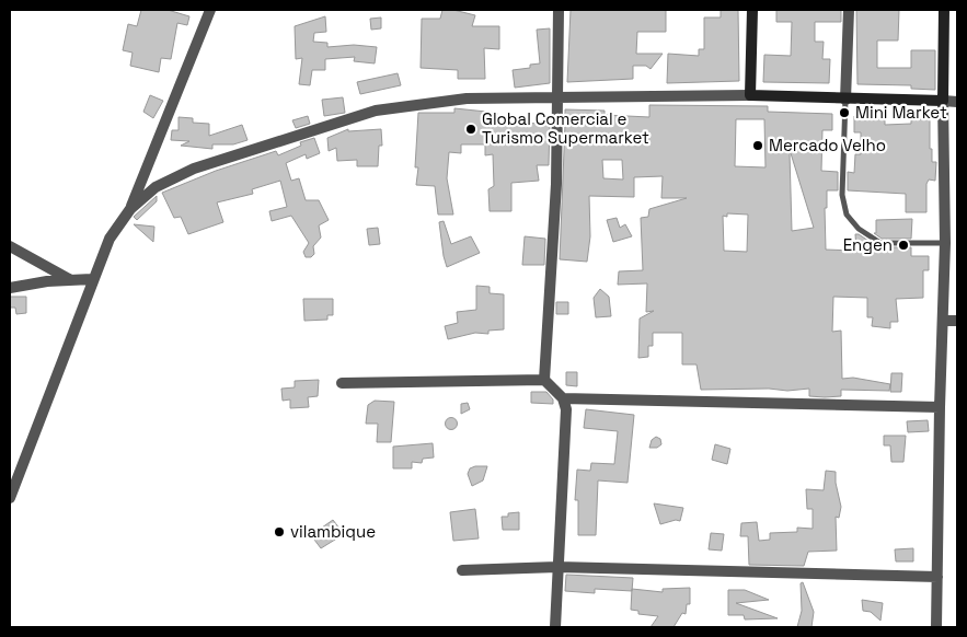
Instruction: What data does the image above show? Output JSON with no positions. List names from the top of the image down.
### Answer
{
  "places": [
    "Mini Market",
    "Global Comercial e Turismo Supermarket",
    "Mercado Velho",
    "Engen",
    "vilambique"
  ]
}
